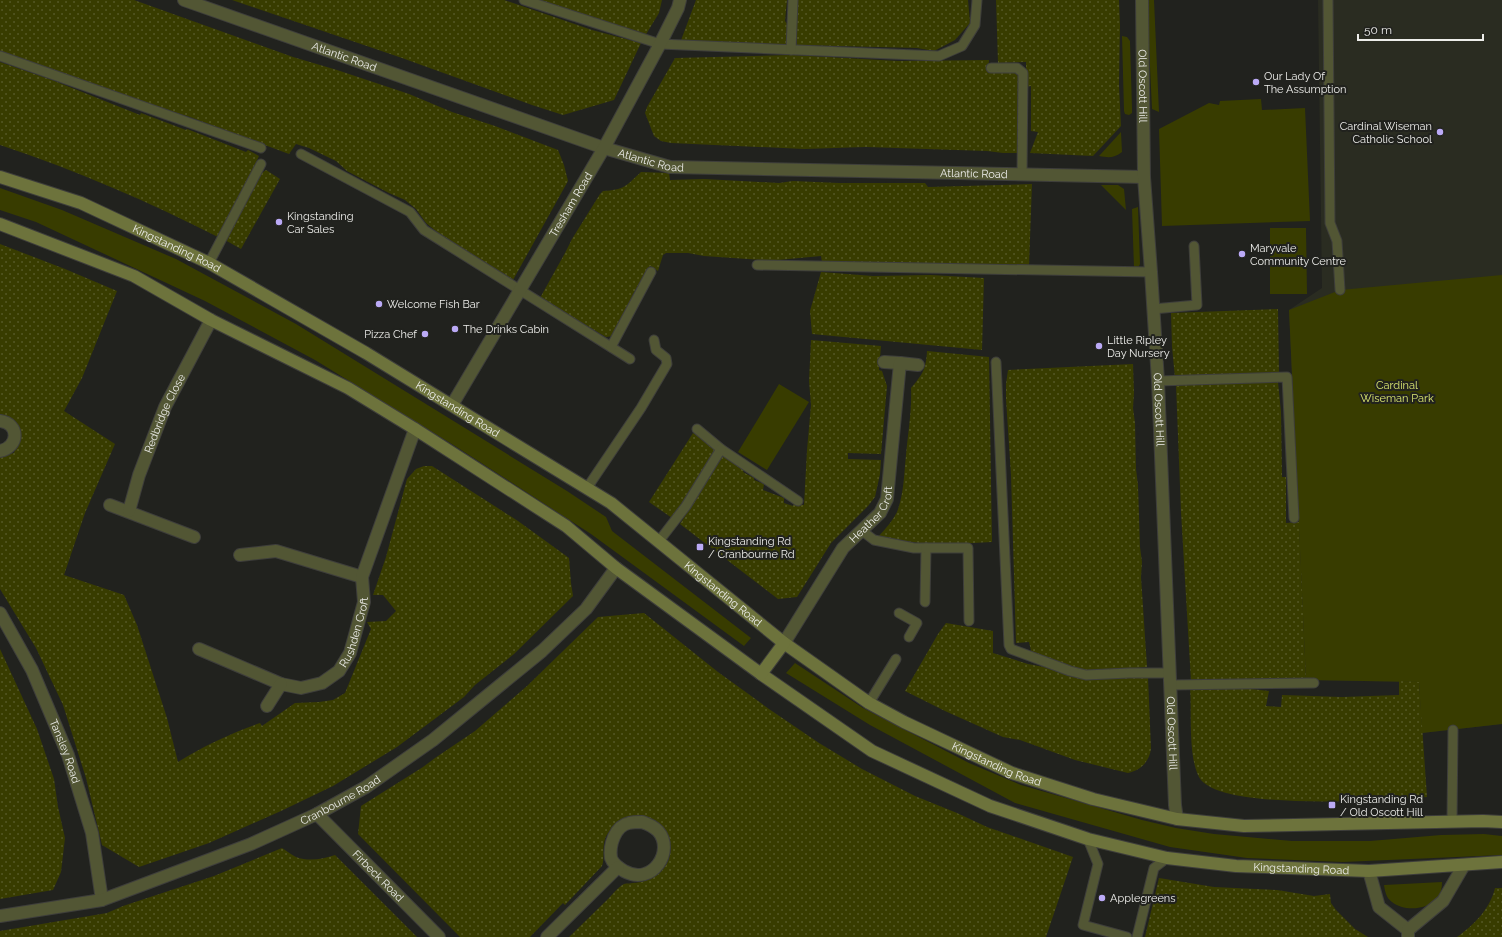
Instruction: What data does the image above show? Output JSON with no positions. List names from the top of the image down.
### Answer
{
  "streets": {
    "main road": ["Kingstanding Road"],
    "street": [
      "Atlantic Road",
      "Old Oscott Hill",
      "Tresham Road",
      "Redbridge Close",
      "Heather Croft",
      "Rushden Croft",
      "Tansley Road",
      "Cranbourne Road",
      "Firbeck Road"
    ]
  },
  "crossings": [
    ["Atlantic Road", "Old Oscott Hill"],
    ["Atlantic Road", "Tresham Road"],
    ["Old Oscott Hill", "Kingstanding Road"],
    ["Tresham Road", "Kingstanding Road"],
    ["Kingstanding Road", "Redbridge Close"],
    ["Kingstanding Road", "Heather Croft"],
    ["Kingstanding Road", "Rushden Croft"],
    ["Kingstanding Road", "Cranbourne Road"],
    ["Tansley Road", "Cranbourne Road"],
    ["Cranbourne Road", "Firbeck Road"]
  ],
  "parks": ["Cardinal Wiseman Park"],
  "places": {
    "other": [
      "Our Lady Of The Assumption",
      "Cardinal Wiseman Catholic School",
      "Kingstanding Car Sales",
      "Maryvale Community Centre",
      "Welcome Fish Bar",
      "The Drinks Cabin",
      "Pizza Chef",
      "Little Ripley Day Nursery",
      "Applegreens"
    ],
    "transit": ["Kingstanding Rd / Cranbourne Rd", "Kingstanding Rd / Old Oscott Hill"]
  },
  "scale_bar": "50 m"
}
